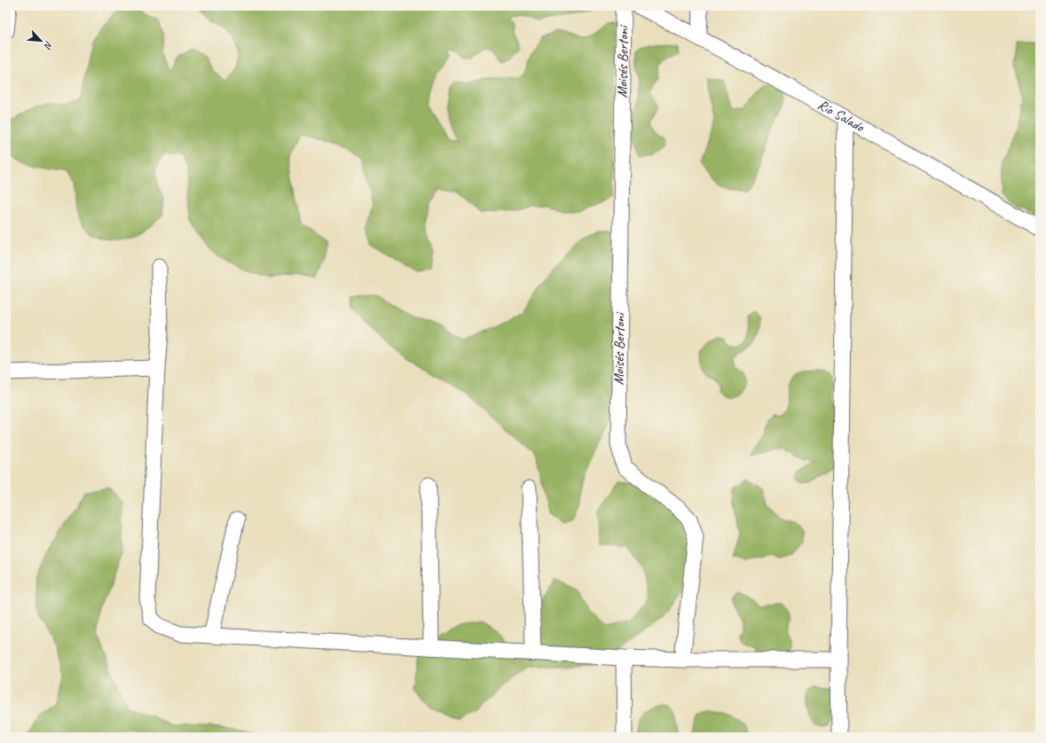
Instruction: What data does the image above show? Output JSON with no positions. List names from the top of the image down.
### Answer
{
  "streets": {
    "street": ["Moisés Bertoni", "Río Salado"]
  },
  "north": "bottom right"
}
